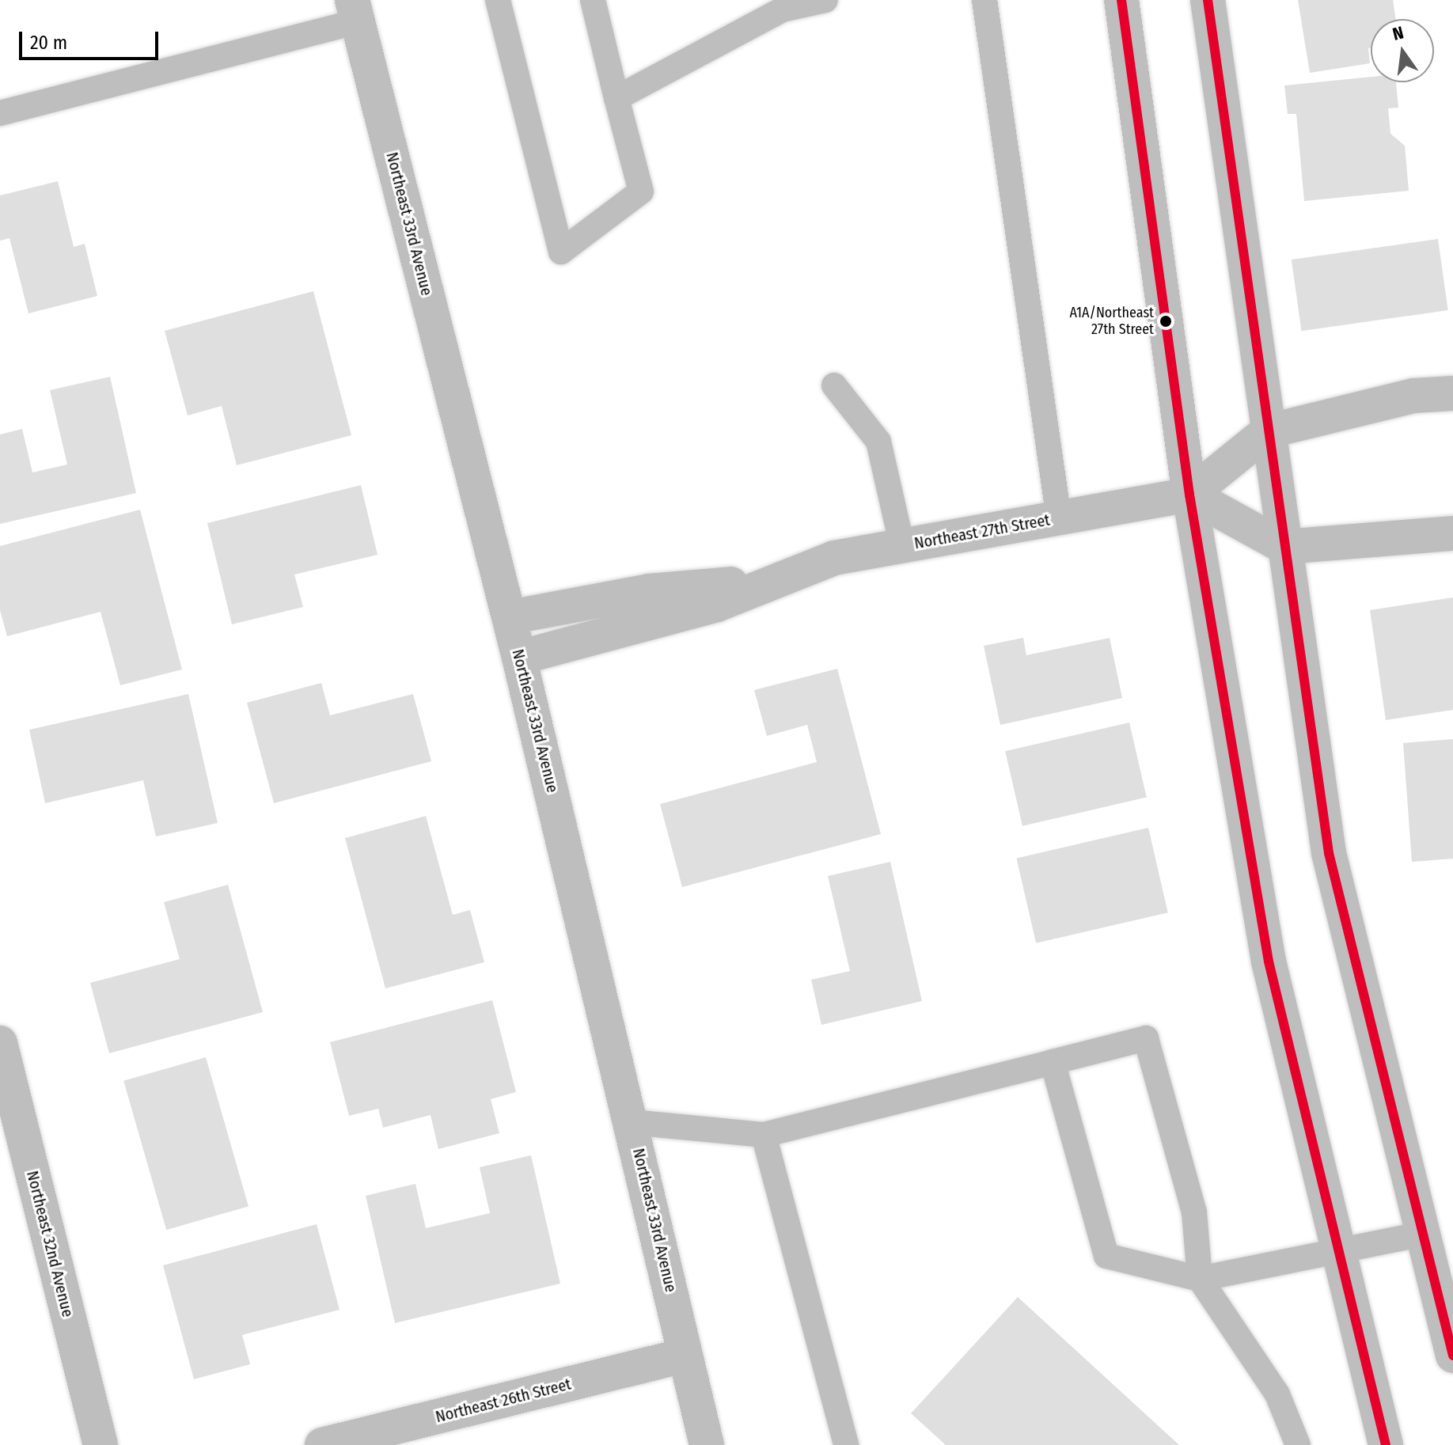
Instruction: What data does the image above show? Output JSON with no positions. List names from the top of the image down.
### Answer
{
  "streets": {
    "street": [
      "Northeast 33rd Avenue",
      "Northeast 27th Street",
      "Northeast 32nd Avenue",
      "Northeast 26th Street"
    ]
  },
  "crossings": [
    ["Northeast 33rd Avenue", "Northeast 27th Street"],
    ["Northeast 33rd Avenue", "Northeast 26th Street"]
  ],
  "places": ["A1A/Northeast 27th Street"],
  "scale_bar": "20 m",
  "north": "top"
}
